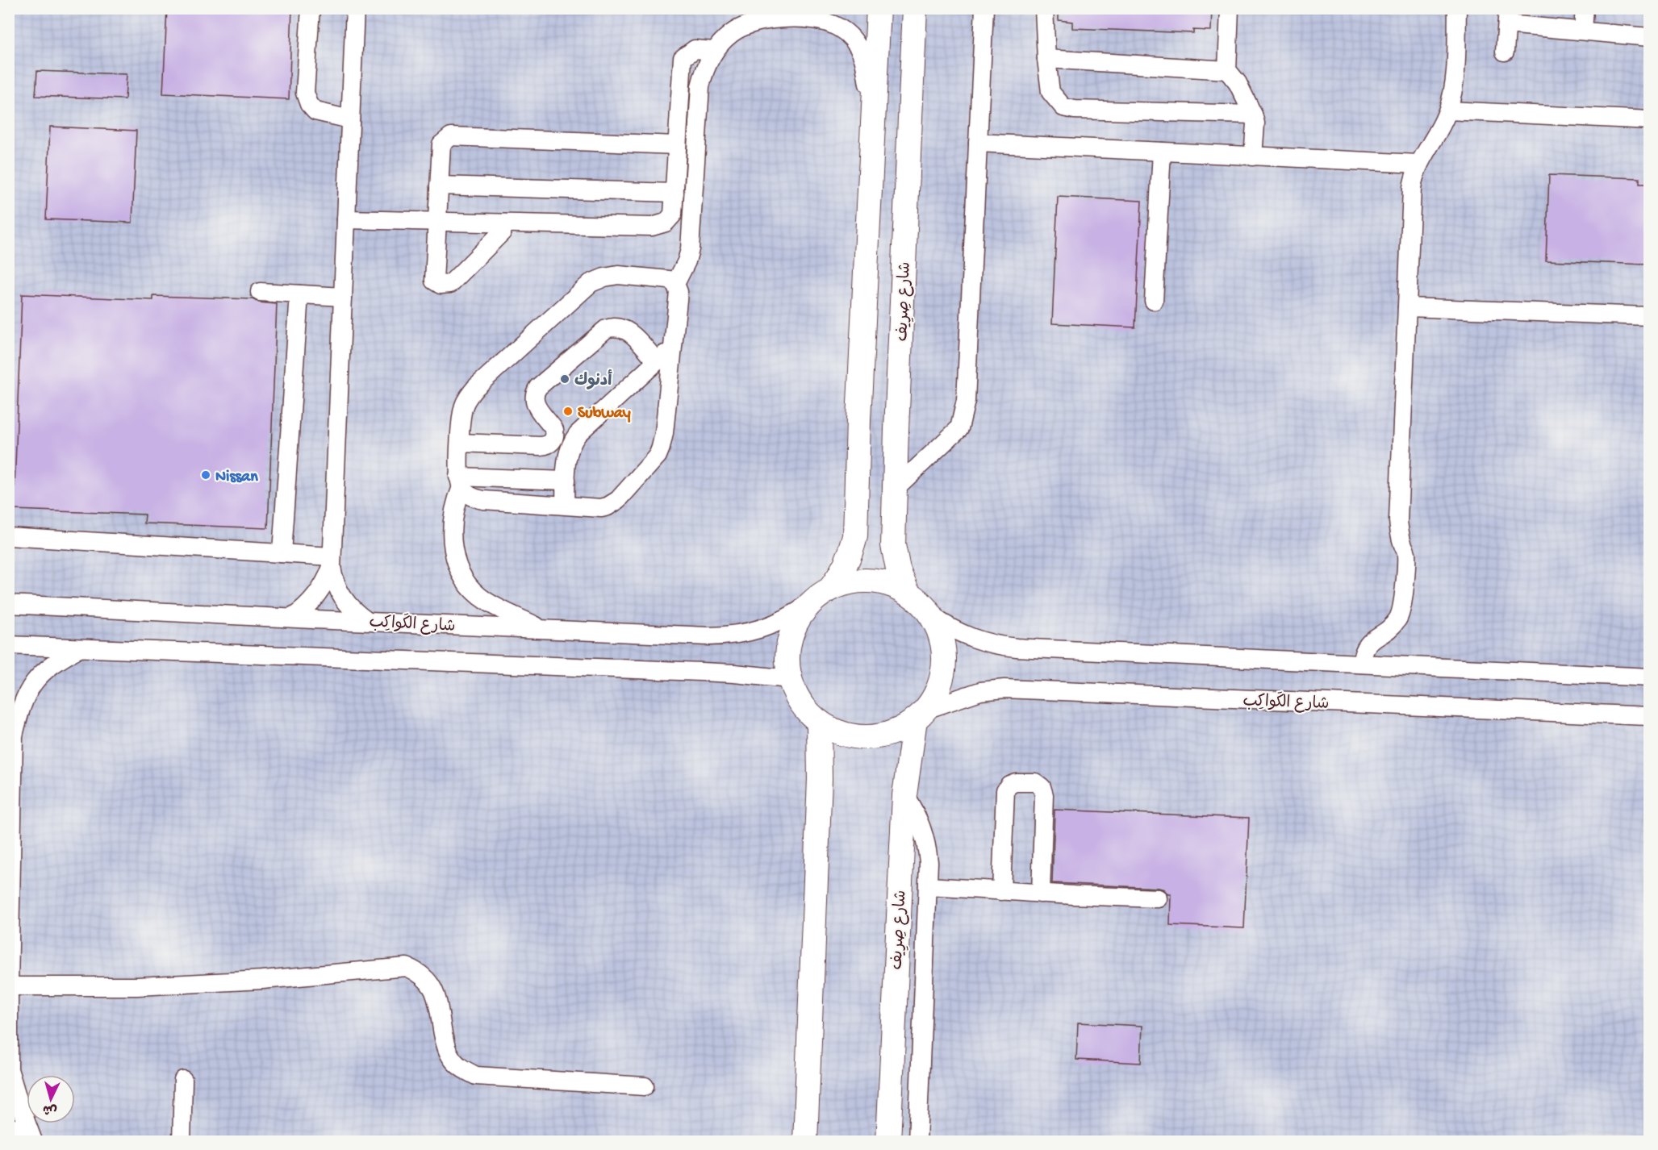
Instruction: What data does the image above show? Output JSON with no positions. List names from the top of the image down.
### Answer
{
  "streets": {
    "main road": ["شارع صِرِيف"],
    "street": ["شارع الكَواكِب"]
  },
  "crossings": [
    ["شارع صِرِيف", "شارع الكَواكِب"]
  ],
  "places": ["أدنوك", "Subway", "Nissan"],
  "north": "bottom"
}
